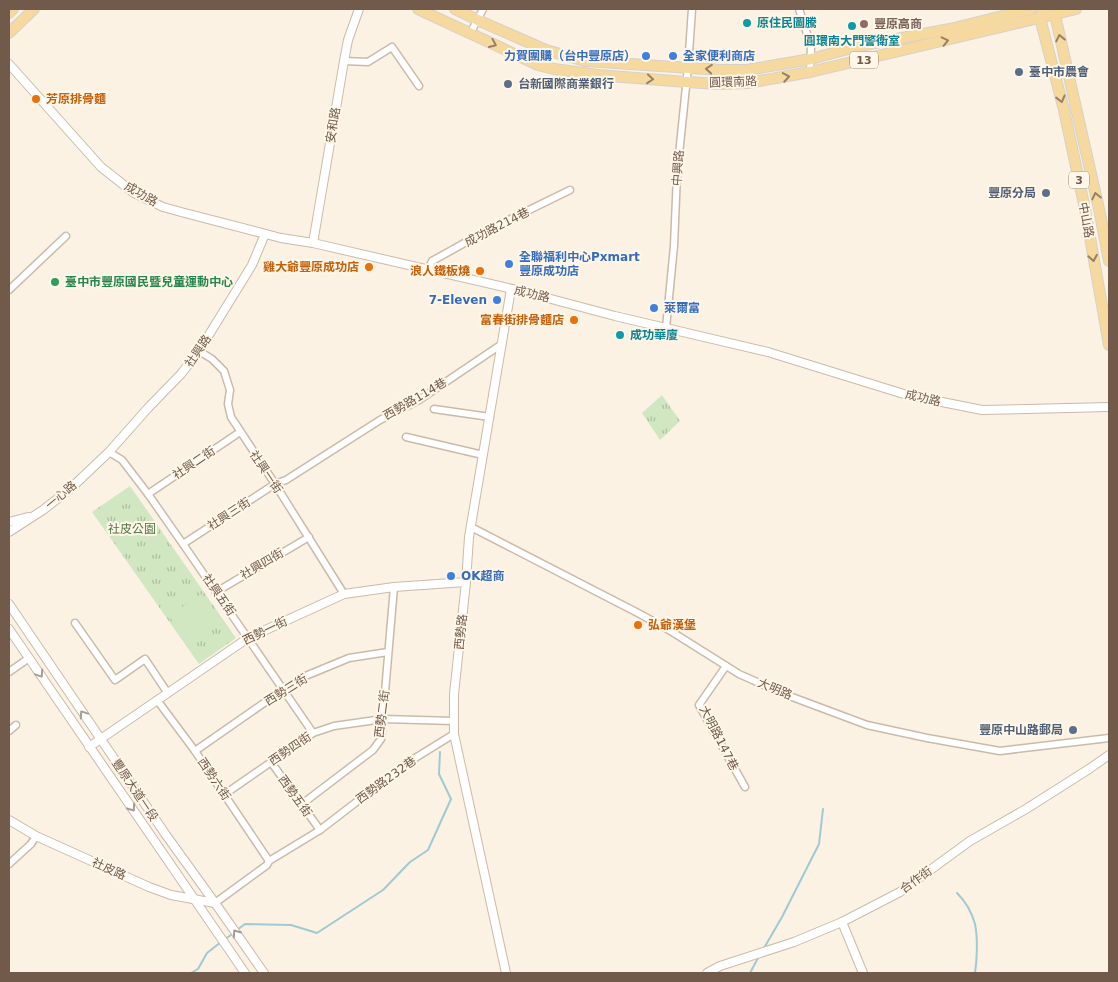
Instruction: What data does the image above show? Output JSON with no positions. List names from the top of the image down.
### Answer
{
  "streets": {
    "main road": [
      "13",
      "圓環南路",
      "3",
      "中山路"
    ],
    "street": [
      "安和路",
      "中興路",
      "成功路",
      "成功路214巷",
      "社興路",
      "西勢路114巷",
      "社興二街",
      "社興一街",
      "一心路",
      "社興三街",
      "社興四街",
      "社興五街",
      "西勢一街",
      "西勢路",
      "大明路",
      "西勢三街",
      "西勢二街",
      "大明路147巷",
      "西勢四街",
      "西勢六街",
      "西勢路232巷",
      "豐原大道一段",
      "西勢五街",
      "社皮路",
      "合作街"
    ]
  },
  "crossings": [
    ["圓環南路", "中興路"],
    ["圓環南路", "中山路"],
    ["安和路", "成功路"],
    ["中興路", "成功路"],
    ["成功路", "成功路214巷"],
    ["成功路", "社興路"],
    ["成功路", "西勢路"],
    ["社興路", "社興一街"],
    ["社興路", "一心路"],
    ["社興路", "社興五街"],
    ["西勢路114巷", "社興一街"],
    ["西勢路114巷", "社興三街"],
    ["西勢路114巷", "西勢路"],
    ["社興二街", "社興一街"],
    ["社興二街", "社興五街"],
    ["社興一街", "社興三街"],
    ["社興一街", "社興四街"],
    ["社興一街", "西勢一街"],
    ["一心路", "社興五街"],
    ["社興三街", "社興五街"],
    ["社興四街", "社興五街"],
    ["社興五街", "西勢一街"],
    ["社興五街", "西勢三街"],
    ["社興五街", "西勢四街"],
    ["西勢一街", "西勢路"],
    ["西勢一街", "西勢二街"],
    ["西勢一街", "西勢六街"],
    ["西勢一街", "豐原大道一段"],
    ["西勢路", "大明路"],
    ["西勢路", "西勢四街"],
    ["西勢路", "西勢路232巷"],
    ["大明路", "大明路147巷"],
    ["西勢三街", "西勢二街"],
    ["西勢三街", "西勢六街"],
    ["西勢二街", "西勢四街"],
    ["西勢二街", "西勢五街"],
    ["西勢四街", "西勢六街"],
    ["西勢四街", "西勢五街"],
    ["西勢六街", "西勢路232巷"],
    ["西勢路232巷", "豐原大道一段"],
    ["西勢路232巷", "西勢五街"],
    ["西勢路232巷", "社皮路"],
    ["豐原大道一段", "社皮路"]
  ],
  "parks": ["社皮公園"],
  "places": [
    "原住民圖騰",
    "豐原高商",
    "圓環南大門警衛室",
    "力賀團購（台中豐原店）",
    "全家便利商店",
    "臺中市農會",
    "台新國際商業銀行",
    "芳原排骨麵",
    "豐原分局",
    "全聯福利中心Pxmart 豐原成功店",
    "雞大爺豐原成功店",
    "浪人鐵板燒",
    "臺中市豐原國民暨兒童運動中心",
    "7-Eleven",
    "萊爾富",
    "富春街排骨麵店",
    "成功華廈",
    "OK超商",
    "弘爺漢堡",
    "豐原中山路郵局"
  ]
}
